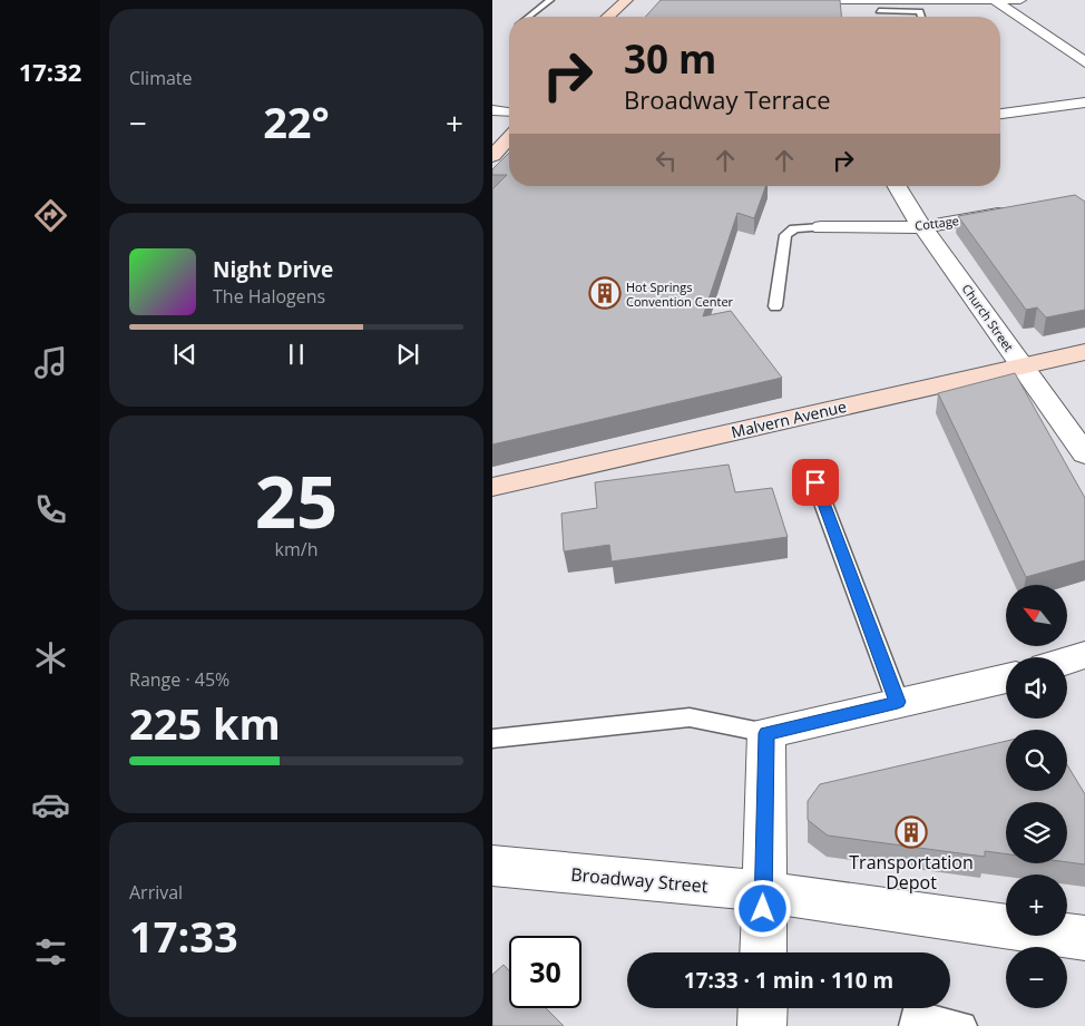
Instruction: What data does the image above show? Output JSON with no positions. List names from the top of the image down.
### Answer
{
  "streets": {
    "main road": ["Malvern Avenue"],
    "street": ["Cottage", "Church Street", "Broadway Street"]
  },
  "crossings": [
    ["Cottage", "Church Street"],
    ["Church Street", "Malvern Avenue"]
  ],
  "places": {
    "building": ["Hot Springs Convention Center", "Transportation Depot"]
  },
  "north": "top left",
  "page": {
    "tabs": "17:32",
    "tile": [
      "Climate",
      ["25", "km/h"],
      ["Range · 45%", "225 km"],
      ["Arrival", "17:33"]
    ],
    "turn": ["30 m", "Broadway Terrace"],
    "heat": ["−", "22°", "+"],
    "song": ["Night Drive", "The Halogens"],
    "map_buttons": ["+", "−"],
    "limit": "30",
    "trip": "17:33 · 1 min · 110 m"
  }
}
